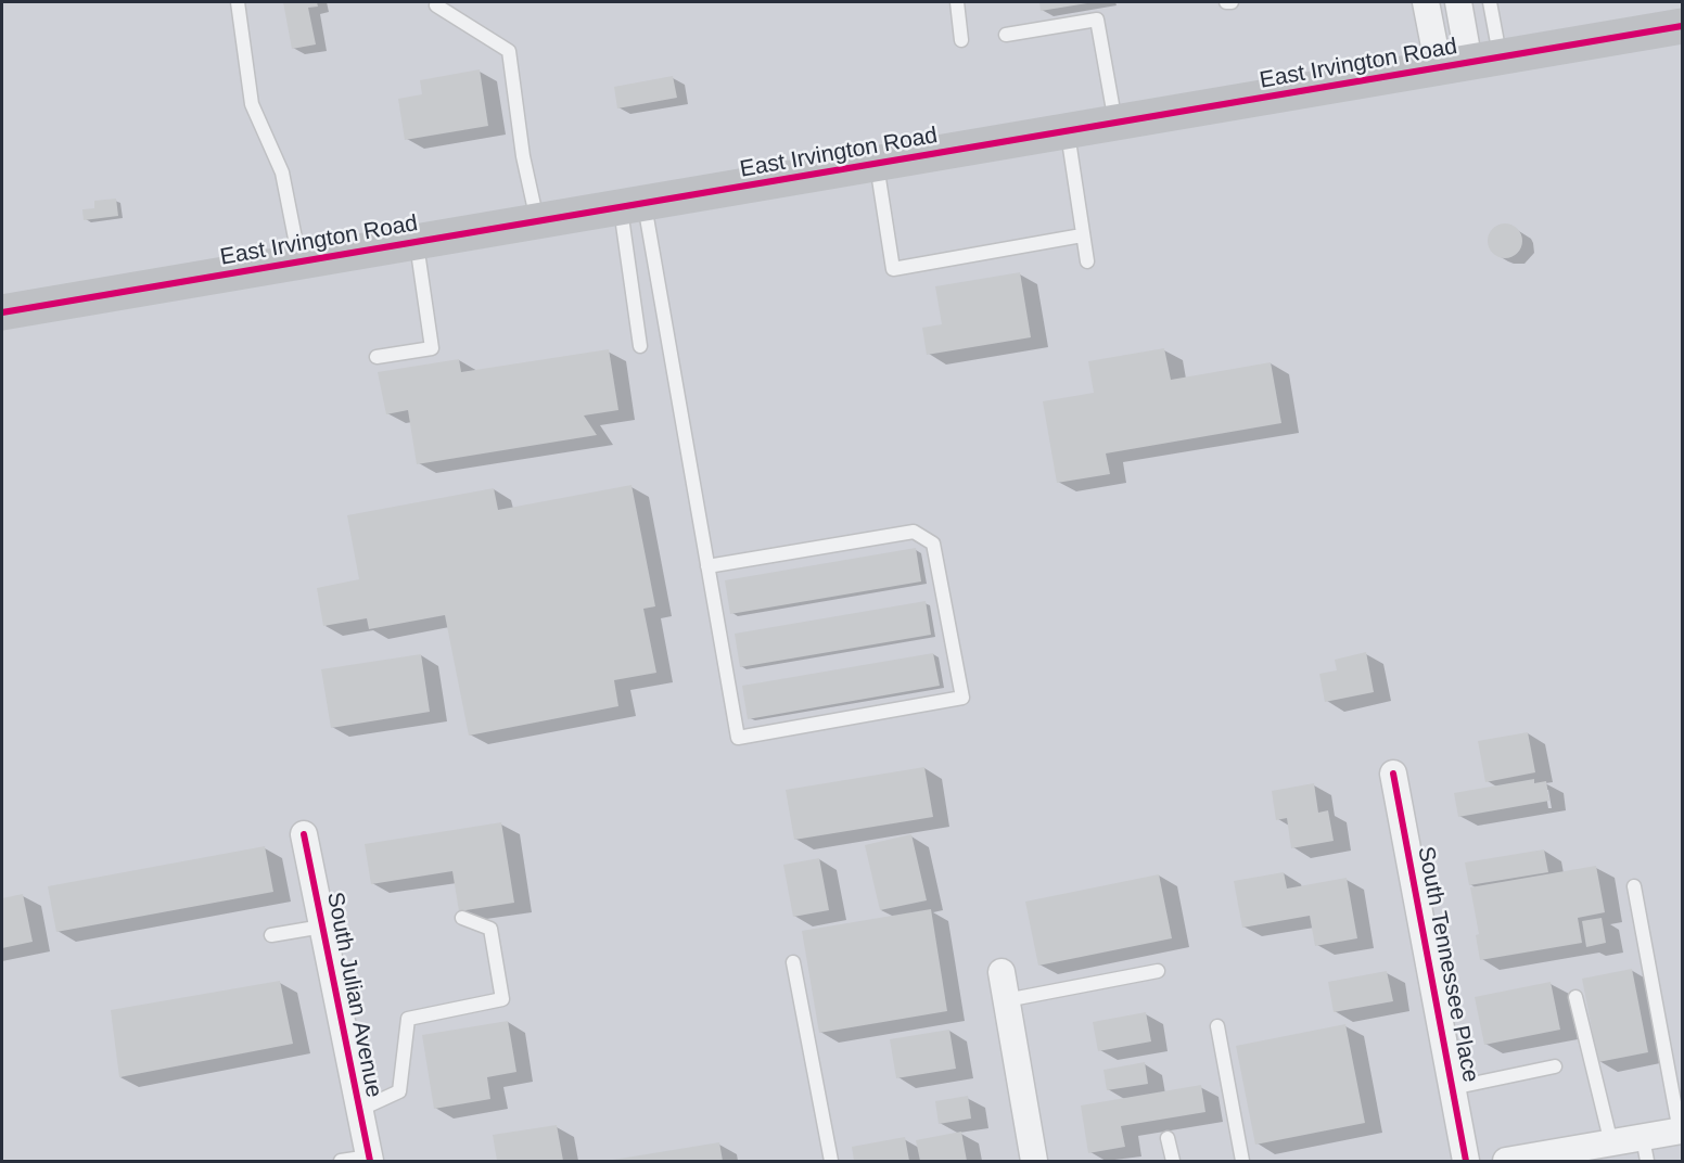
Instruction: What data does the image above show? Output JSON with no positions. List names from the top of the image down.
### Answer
{
  "streets": {
    "street": ["East Irvington Road", "South Tennessee Place", "South Julian Avenue"]
  }
}
